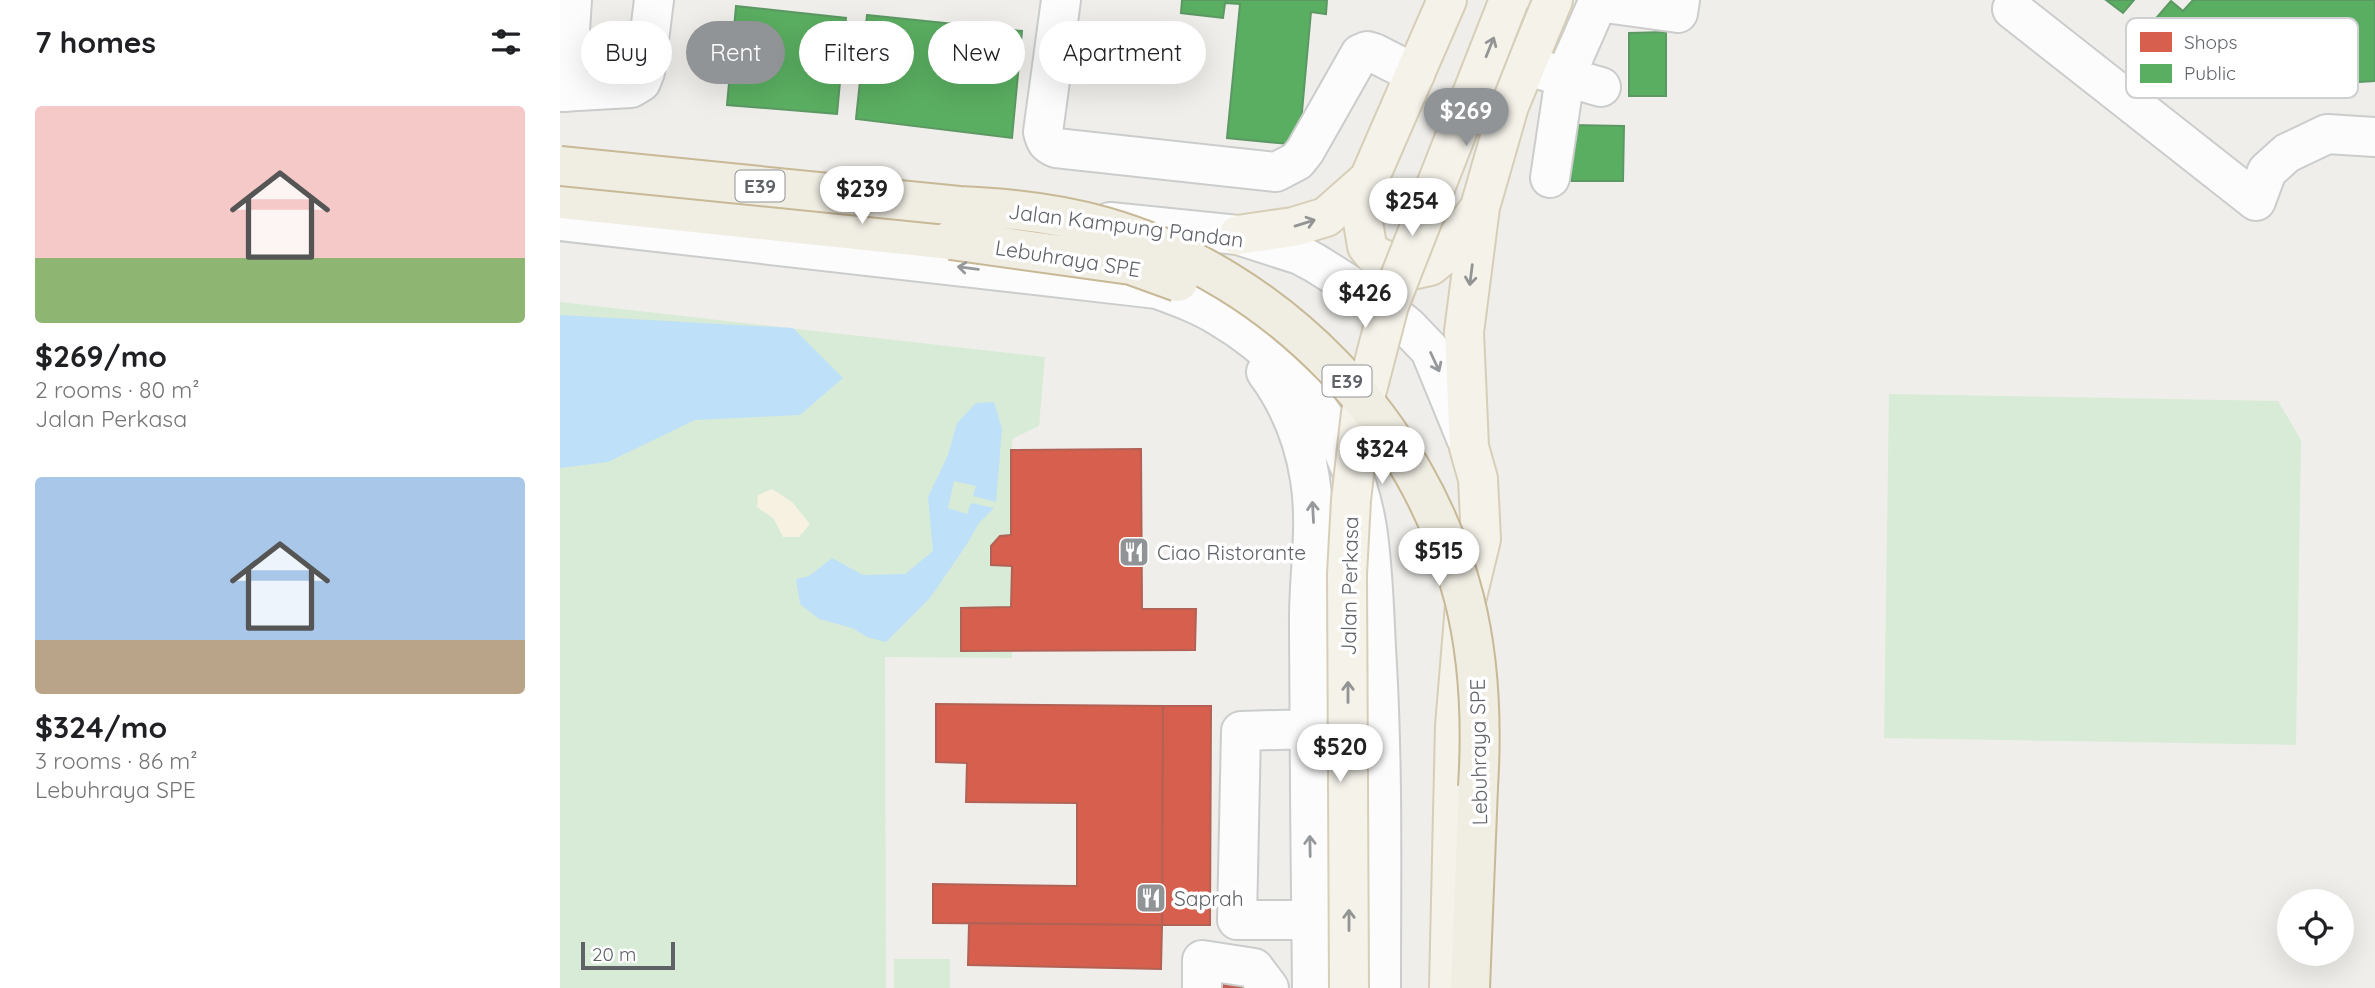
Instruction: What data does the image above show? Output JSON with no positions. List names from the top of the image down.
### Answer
{
  "streets": {
    "highway": ["E39", "Lebuhraya SPE"],
    "main road": ["Jalan Kampung Pandan", "Jalan Perkasa"]
  },
  "crossings": [
    ["Jalan Kampung Pandan", "Lebuhraya SPE"]
  ],
  "places": {
    "restaurant": ["Ciao Ristorante", "Saprah"]
  },
  "legend": ["Shops", "Public"],
  "scale_bar": "20 m",
  "page": {
    "heading": "7 homes",
    "chip": [
      "Buy",
      "Rent",
      "Filters",
      "New",
      "Apartment"
    ],
    "list": [
      {
        "name": "$269/mo",
        "note": "2 rooms · 80 m² · Jalan Perkasa"
      },
      {
        "name": "$324/mo",
        "note": "3 rooms · 86 m² · Lebuhraya SPE"
      }
    ],
    "price": [
      "$269",
      "$239",
      "$254",
      "$426",
      "$324",
      "$515",
      "$520"
    ],
    "scale": "20 m"
  }
}
